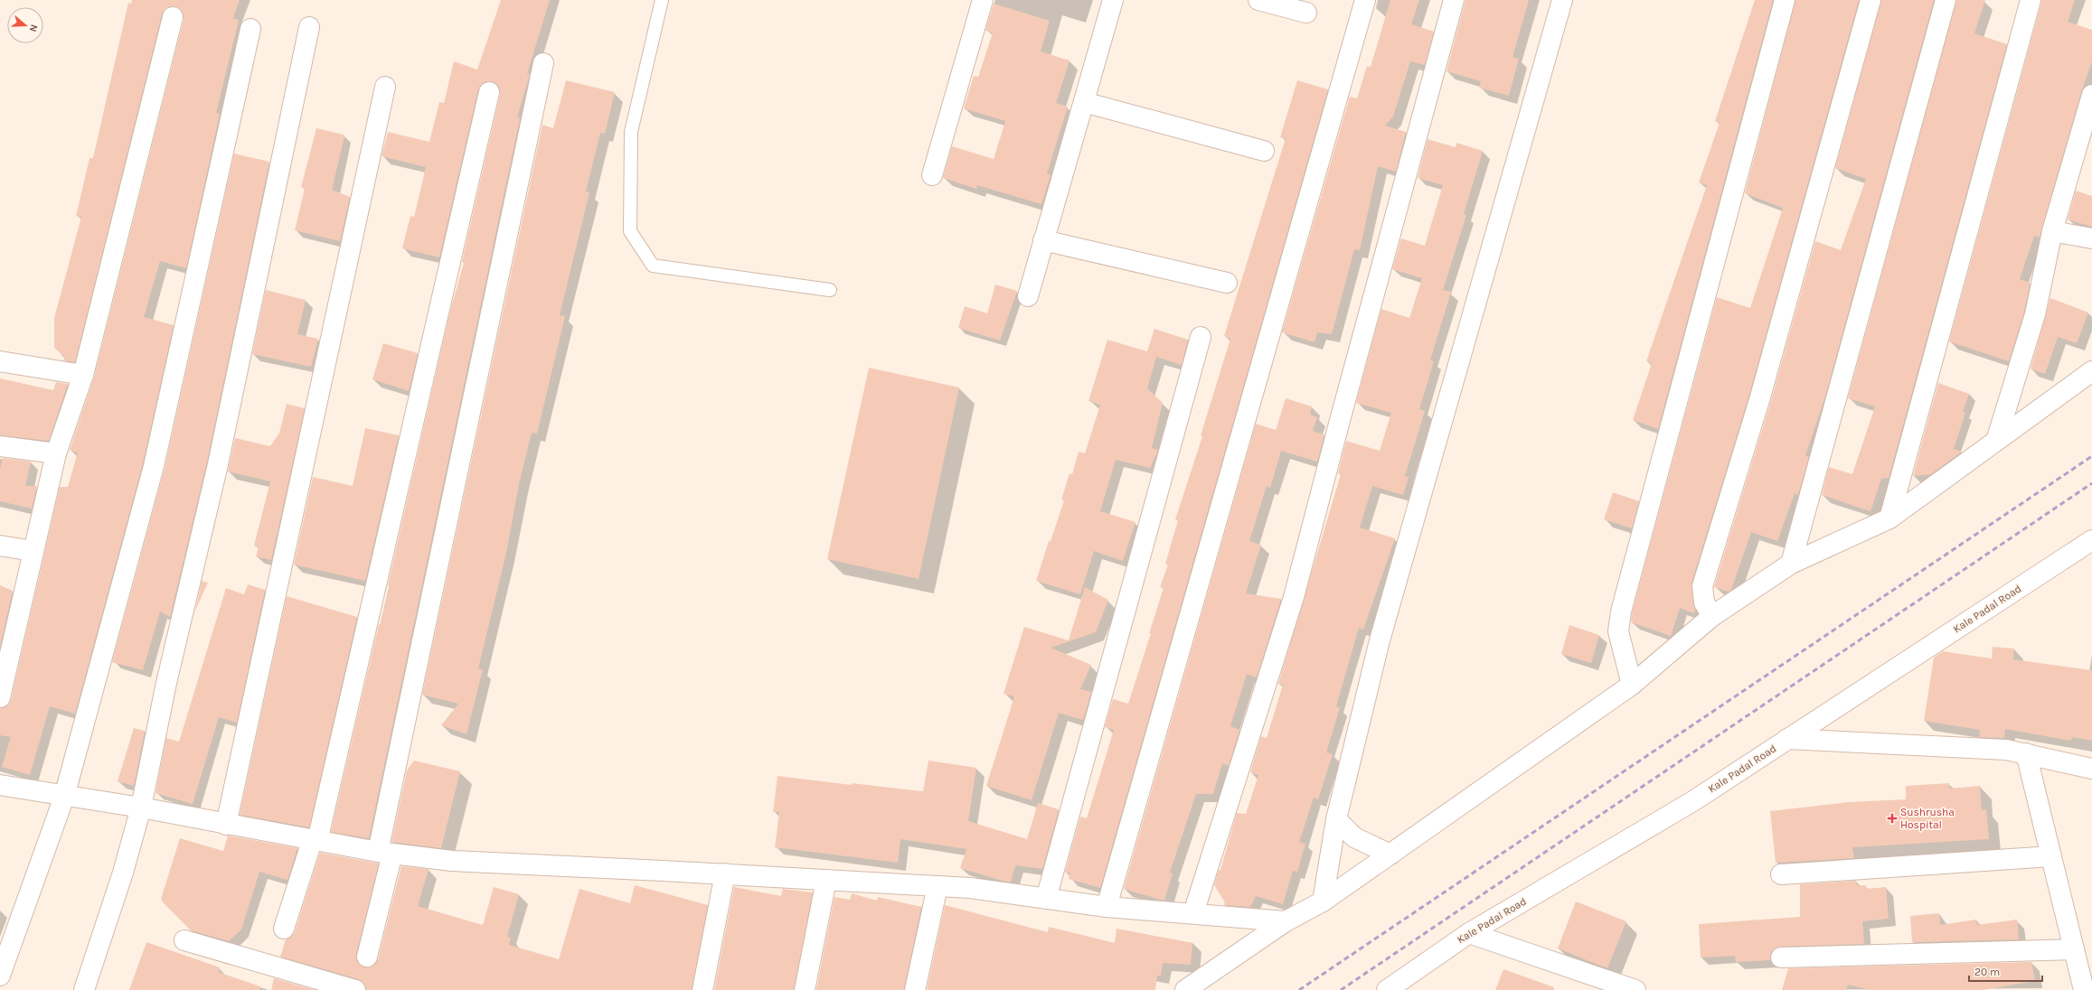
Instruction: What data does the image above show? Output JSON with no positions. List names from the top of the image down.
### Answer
{
  "streets": {
    "street": ["Kale Padal Road"]
  },
  "places": {
    "health": ["Sushrusha Hospital"]
  },
  "scale_bar": "20 m",
  "north": "right"
}
